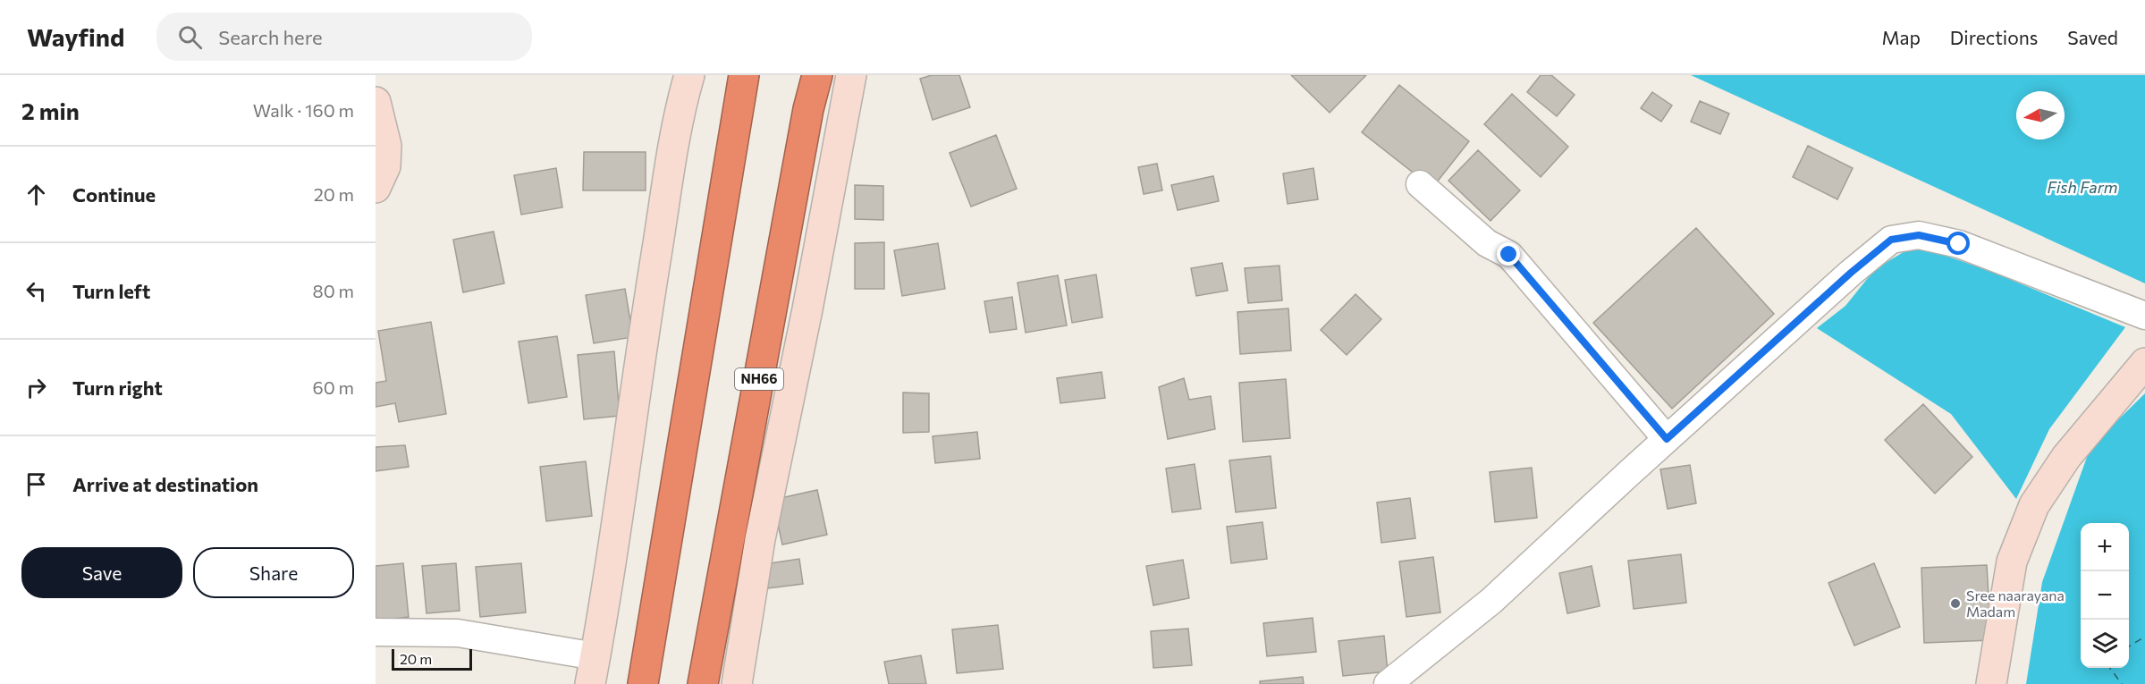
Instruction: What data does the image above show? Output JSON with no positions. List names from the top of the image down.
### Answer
{
  "streets": {
    "highway": ["NH66"]
  },
  "water": ["Fish Farm"],
  "places": ["Sree naarayana Madam"],
  "scale_bar": "20 m",
  "north": "left",
  "page": {
    "header": "Wayfind",
    "search": "Search here",
    "nav": ["Map", "Directions", "Saved"],
    "heading": ["2 min", "Walk · 160 m"],
    "list": [
      ["Continue", "20 m"],
      ["Turn left", "80 m"],
      ["Turn right", "60 m"],
      "Arrive at destination"
    ],
    "map_buttons": ["+", "−"],
    "buttons": ["Save", "Share"],
    "scale": "20 m"
  }
}
